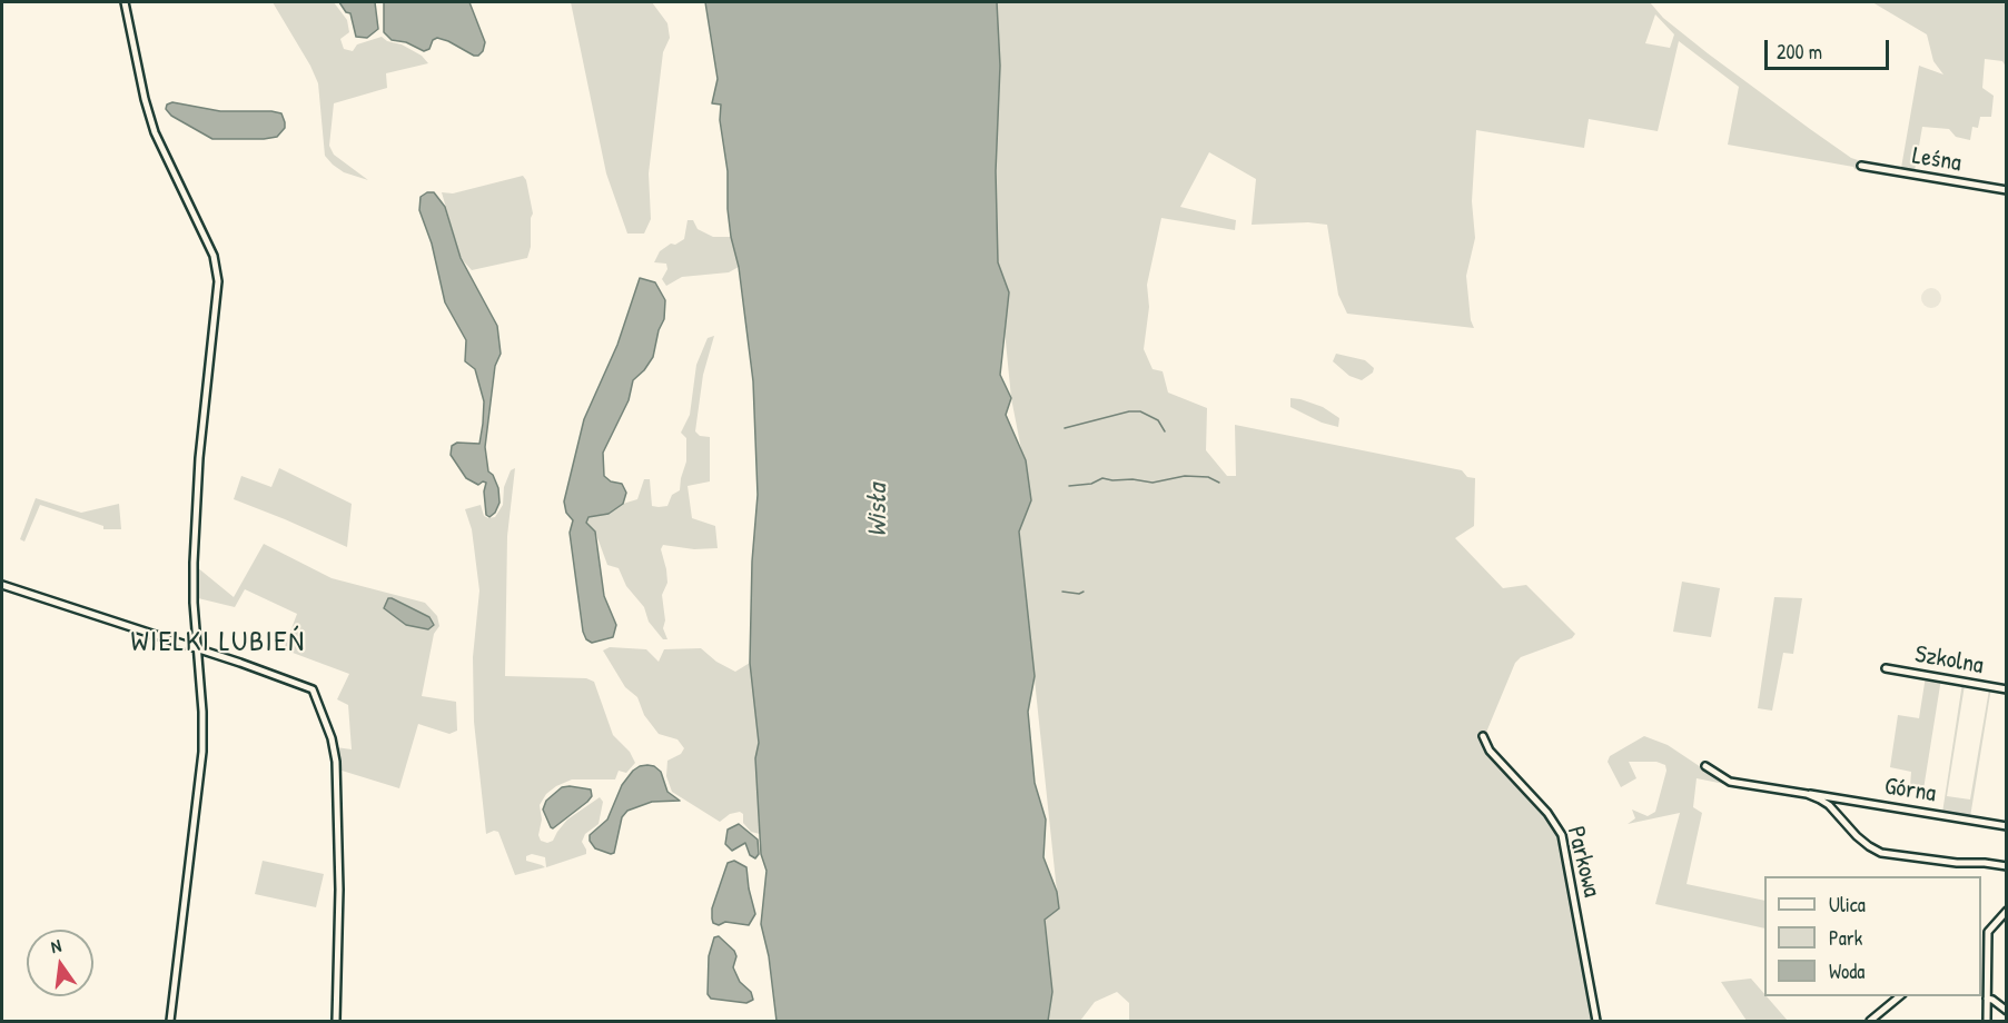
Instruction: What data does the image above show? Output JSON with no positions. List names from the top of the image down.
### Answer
{
  "streets": {
    "street": [
      "Leśna",
      "Szkolna",
      "Górna",
      "Parkowa"
    ]
  },
  "districts": ["WIELKI LUBIEŃ"],
  "water": ["Wisła"],
  "legend": ["Ulica", "Park", "Woda"],
  "scale_bar": "200 m",
  "north": "top"
}
